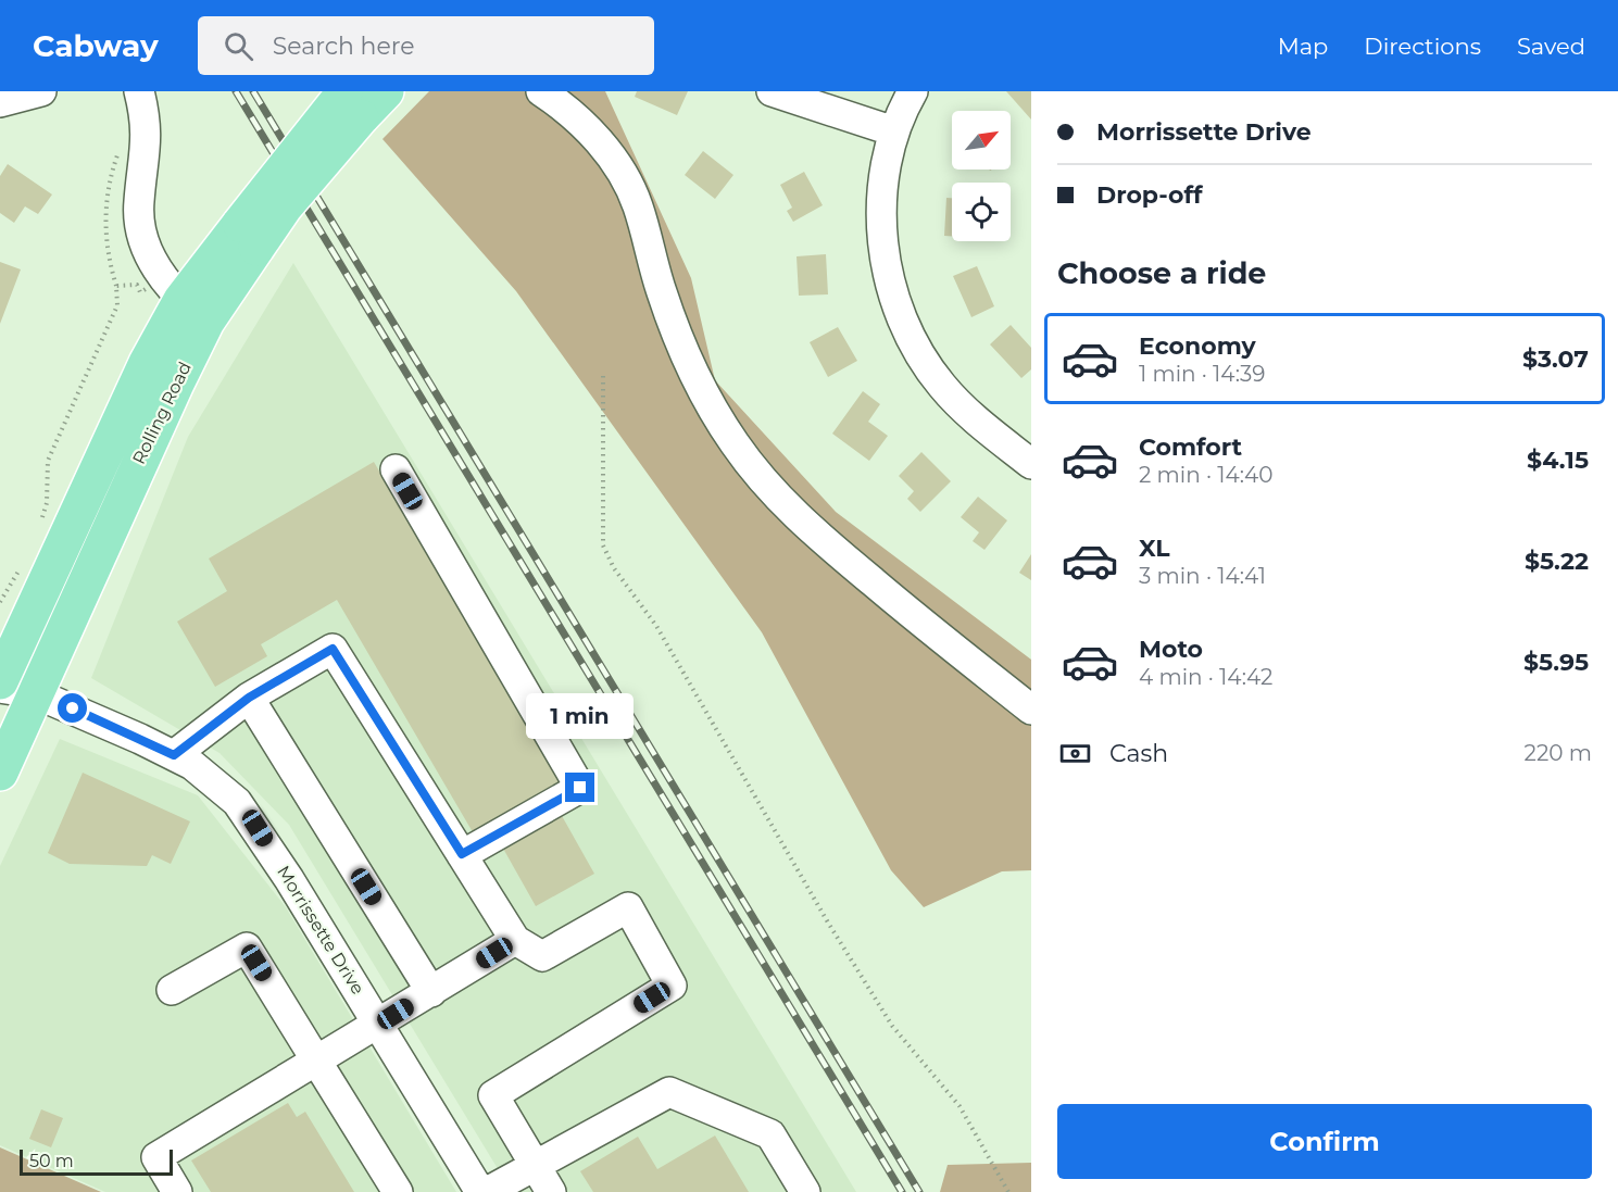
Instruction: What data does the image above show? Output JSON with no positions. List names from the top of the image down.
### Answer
{
  "streets": {
    "main road": ["Rolling Road"],
    "street": ["Morrissette Drive"]
  },
  "crossings": [
    ["Rolling Road", "Morrissette Drive"]
  ],
  "scale_bar": "50 m",
  "north": "top right",
  "page": {
    "header": "Cabway",
    "search": "Search here",
    "nav": ["Map", "Directions", "Saved"],
    "banner": ["Morrissette Drive", "Drop-off"],
    "heading": "Choose a ride",
    "list": [
      {
        "name": "Economy",
        "note": "1 min · 14:39",
        "value": "$3.07"
      },
      {
        "name": "Comfort",
        "note": "2 min · 14:40",
        "value": "$4.15"
      },
      {
        "name": "XL",
        "note": "3 min · 14:41",
        "value": "$5.22"
      },
      {
        "name": "Moto",
        "note": "4 min · 14:42",
        "value": "$5.95"
      }
    ],
    "bubble": "1 min",
    "pay": ["Cash", "220 m"],
    "buttons": "Confirm",
    "scale": "50 m"
  }
}
